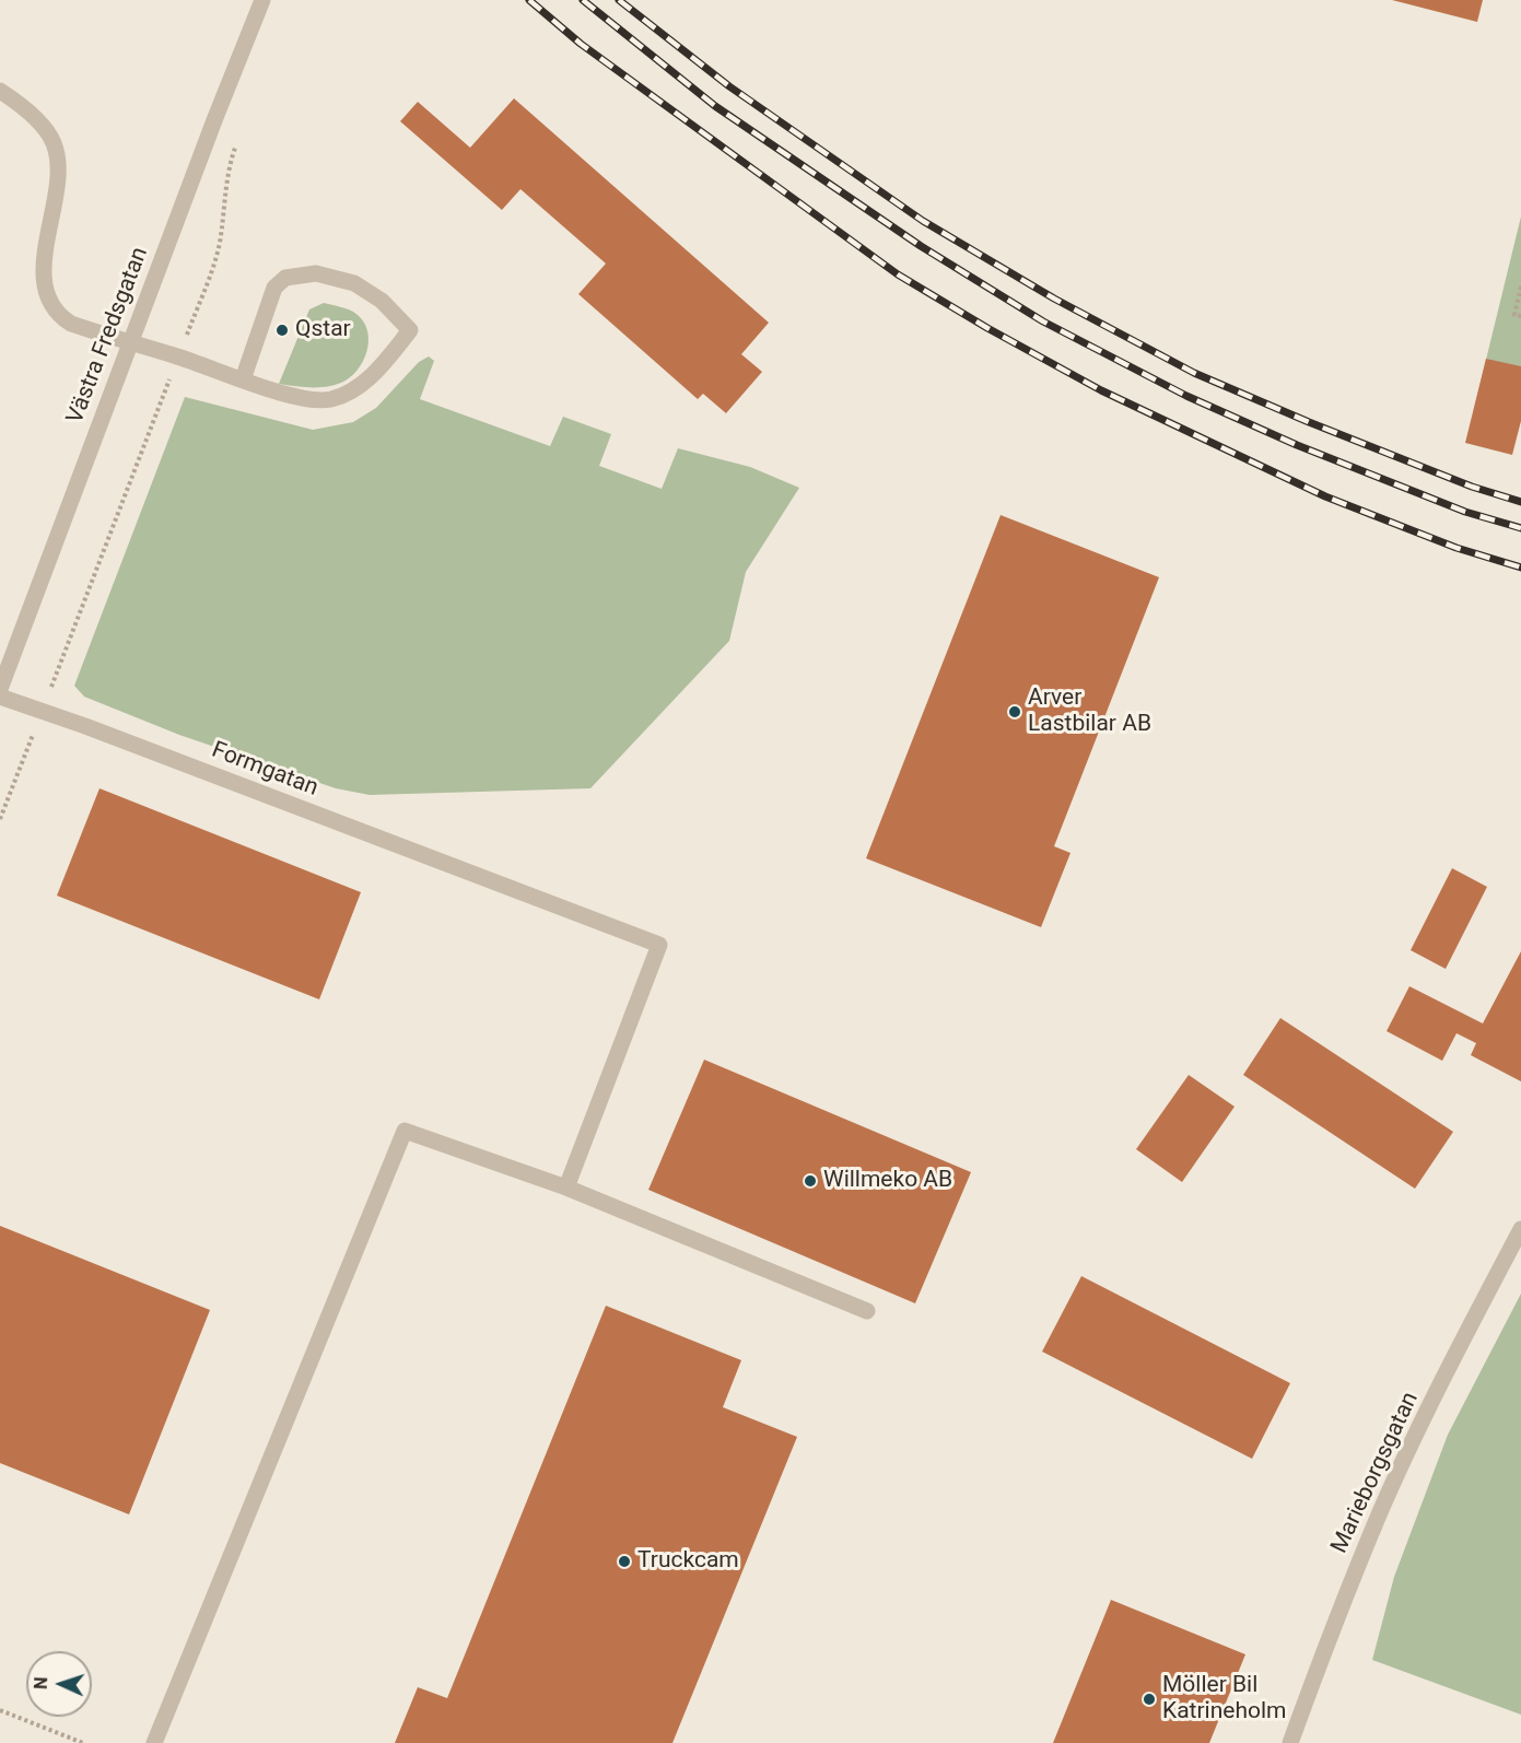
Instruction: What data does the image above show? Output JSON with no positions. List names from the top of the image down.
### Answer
{
  "streets": {
    "street": ["Västra Fredsgatan", "Formgatan", "Marieborgsgatan"]
  },
  "places": [
    "Qstar",
    "Arver Lastbilar AB",
    "Willmeko AB",
    "Truckcam",
    "Möller Bil Katrineholm"
  ],
  "north": "left"
}
